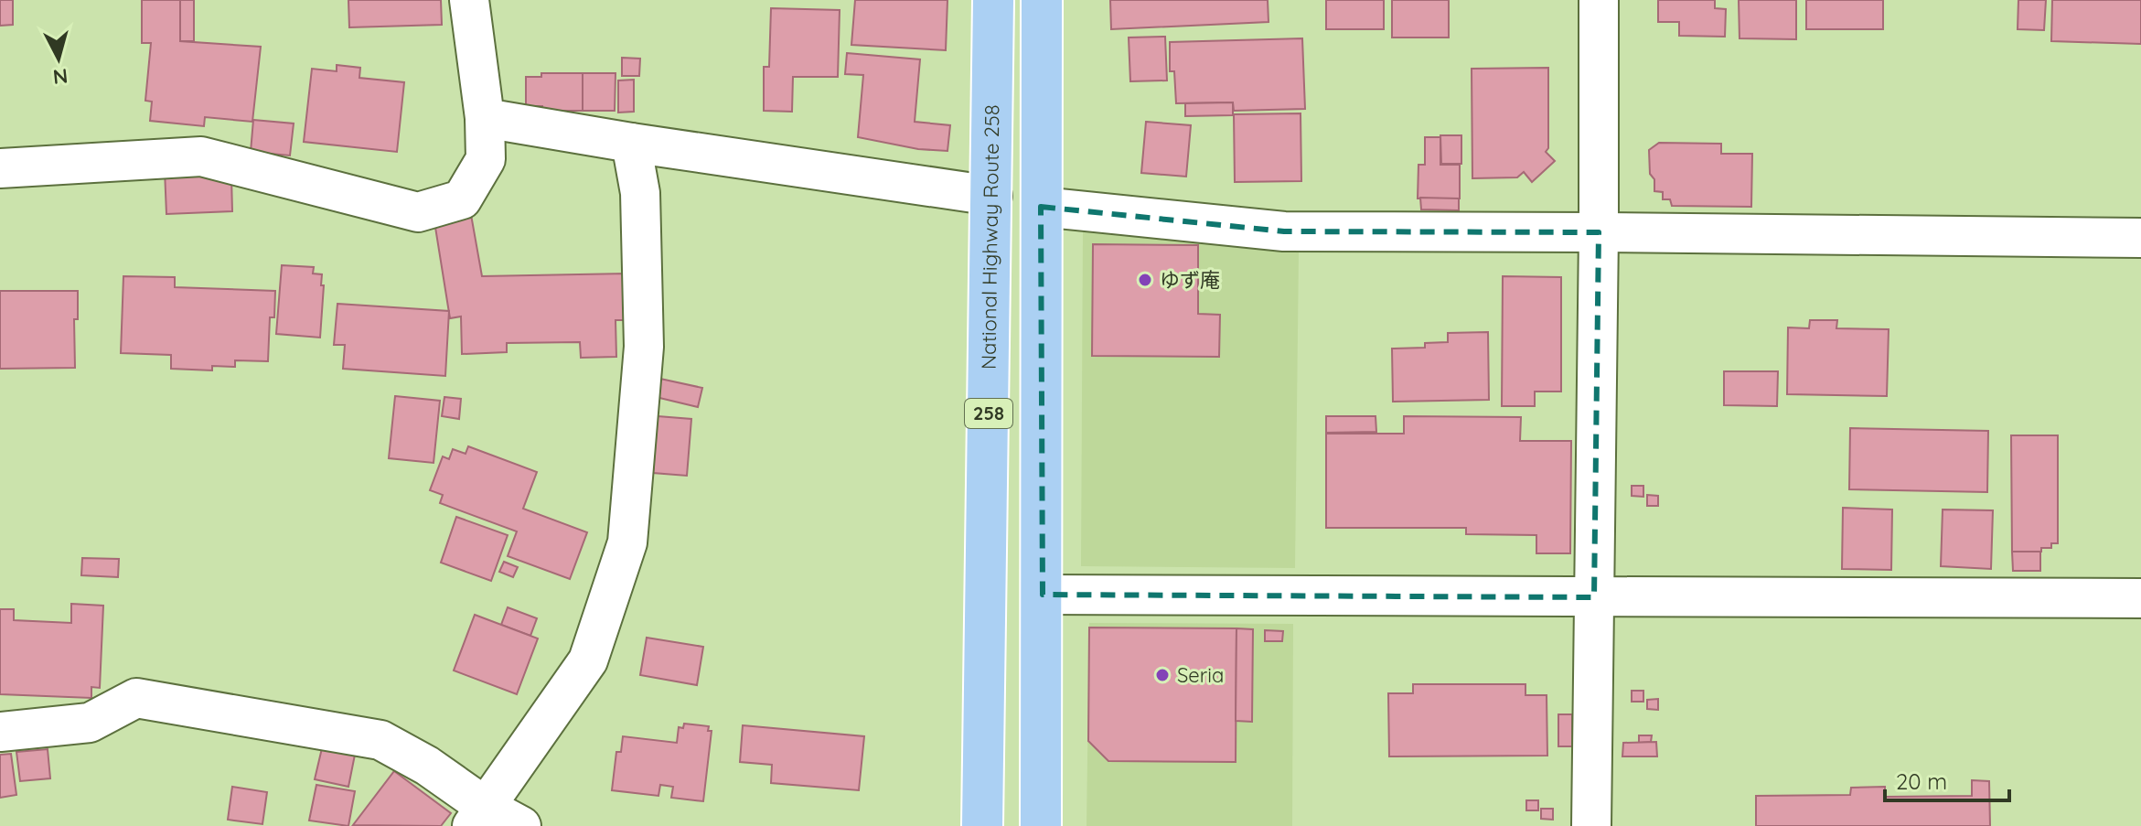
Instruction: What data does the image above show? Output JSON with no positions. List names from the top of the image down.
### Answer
{
  "streets": {
    "highway": ["National Highway Route 258", "258"]
  },
  "places": ["ゆず庵", "Seria"],
  "scale_bar": "20 m",
  "north": "bottom"
}
